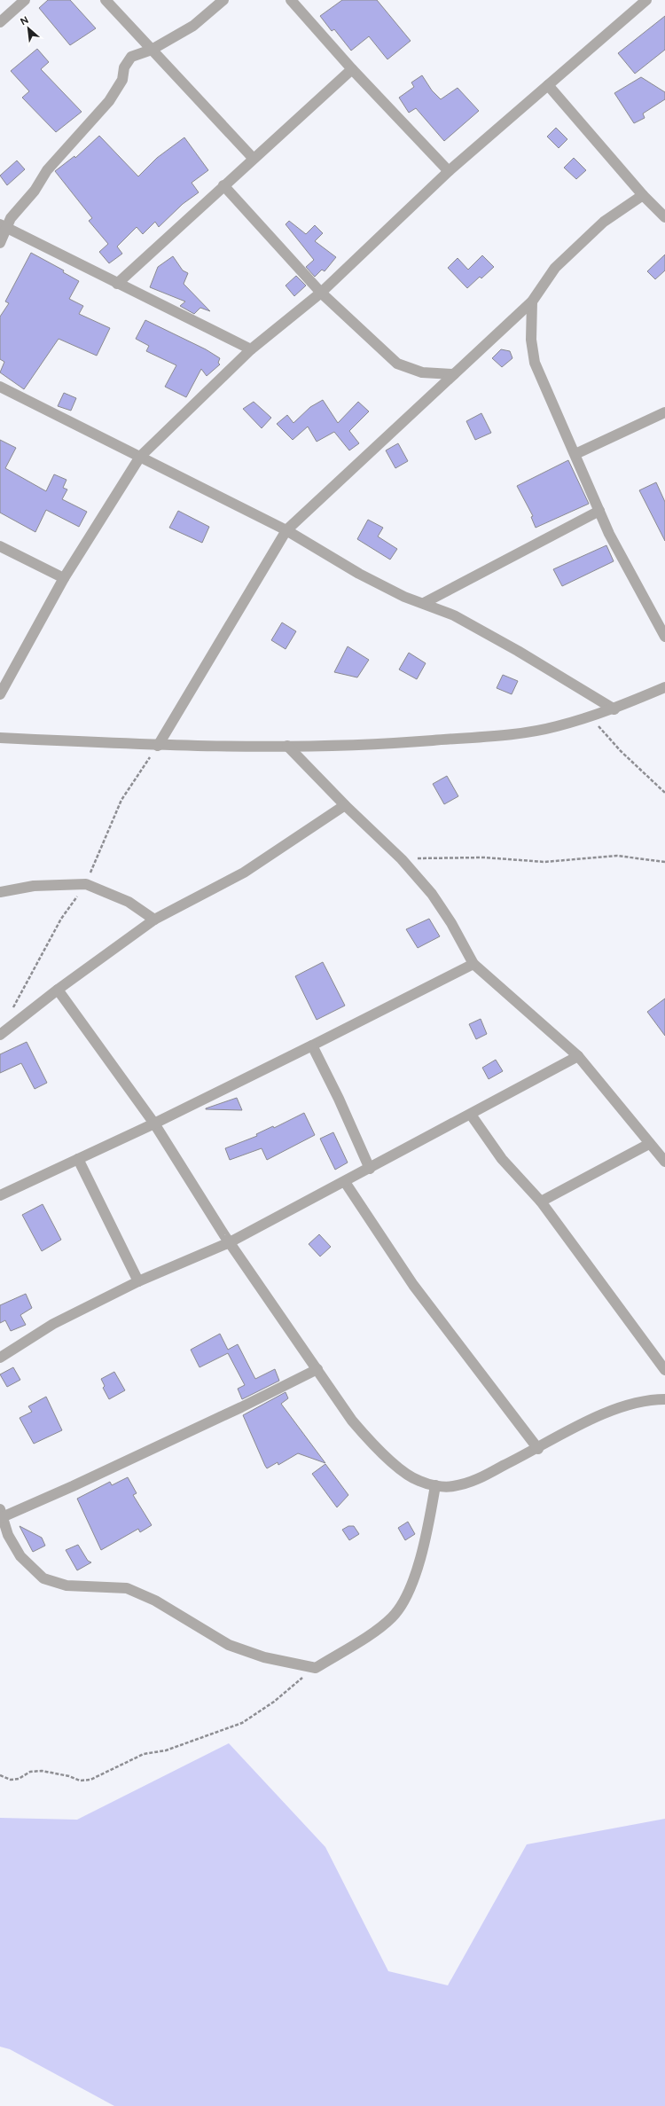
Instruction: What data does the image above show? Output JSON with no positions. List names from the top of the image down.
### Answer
{
  "north": "top left"
}
